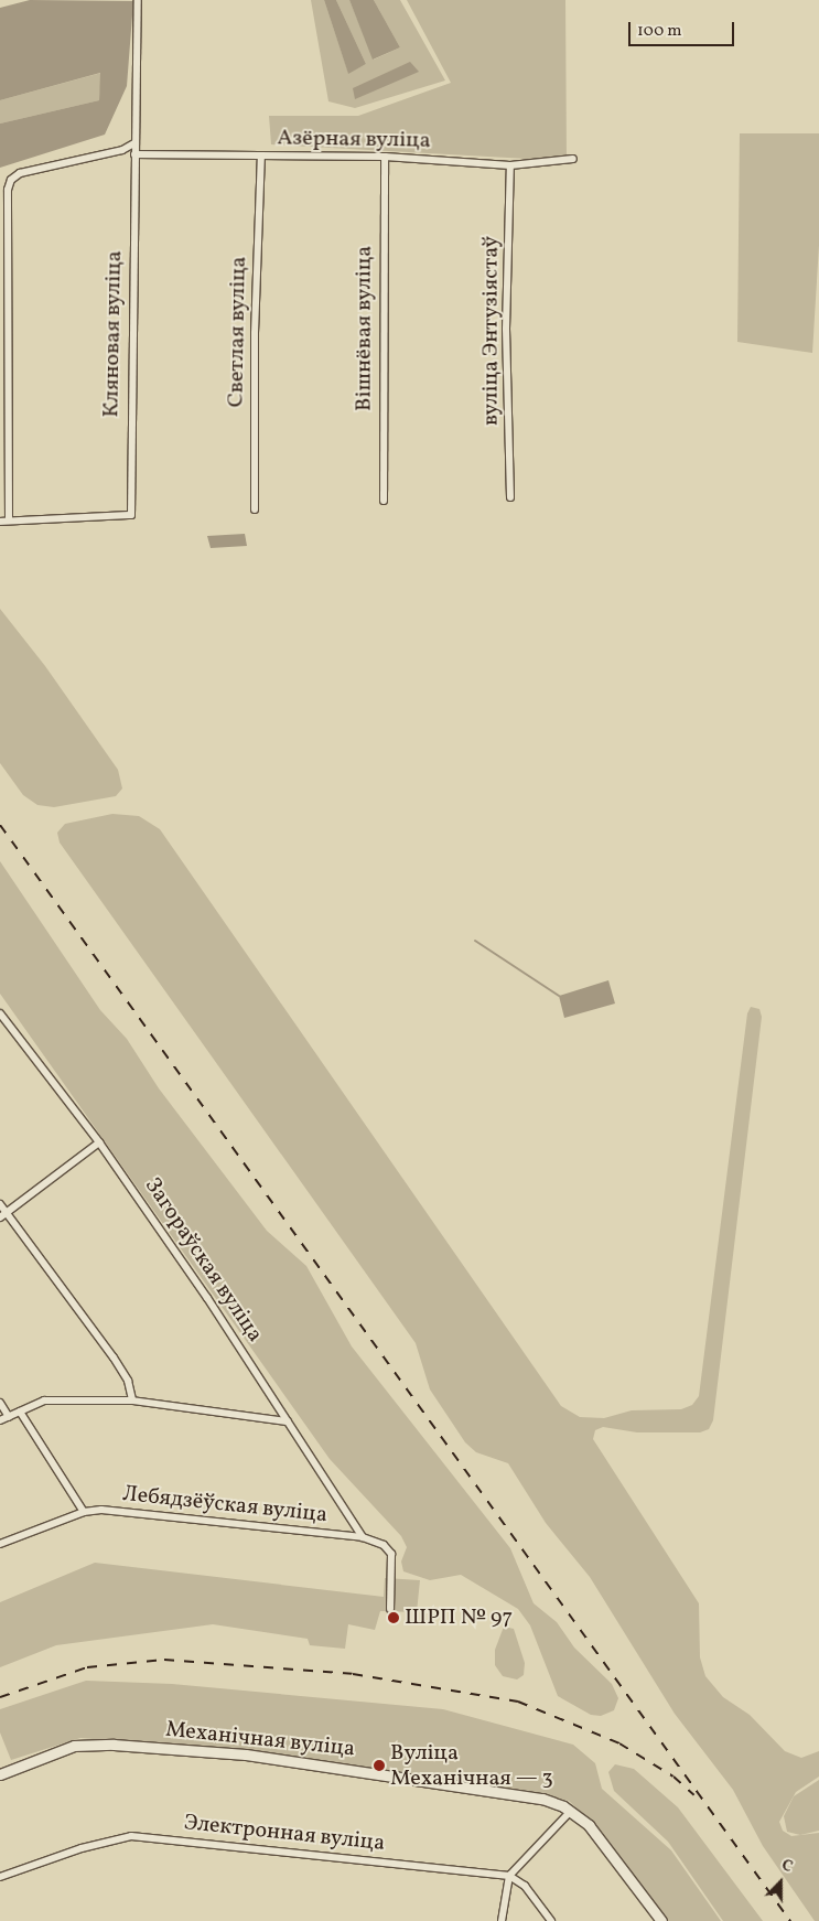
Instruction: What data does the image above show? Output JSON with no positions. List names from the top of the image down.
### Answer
{
  "streets": {
    "street": [
      "Азёрная вуліца",
      "Вішнёвая вуліца",
      "вуліца Энтузіястаў",
      "Светлая вуліца",
      "Кляновая вуліца",
      "Загораўская вуліца",
      "Лебядзёўская вуліца",
      "Механічная вуліца",
      "Электронная вуліца"
    ]
  },
  "crossings": [
    ["Азёрная вуліца", "Вішнёвая вуліца"],
    ["Азёрная вуліца", "вуліца Энтузіястаў"],
    ["Азёрная вуліца", "Светлая вуліца"],
    ["Азёрная вуліца", "Кляновая вуліца"],
    ["Загораўская вуліца", "Лебядзёўская вуліца"]
  ],
  "places": ["ШРП № 97", "Вуліца Механічная — 3"],
  "scale_bar": "100 m",
  "north": "top"
}
